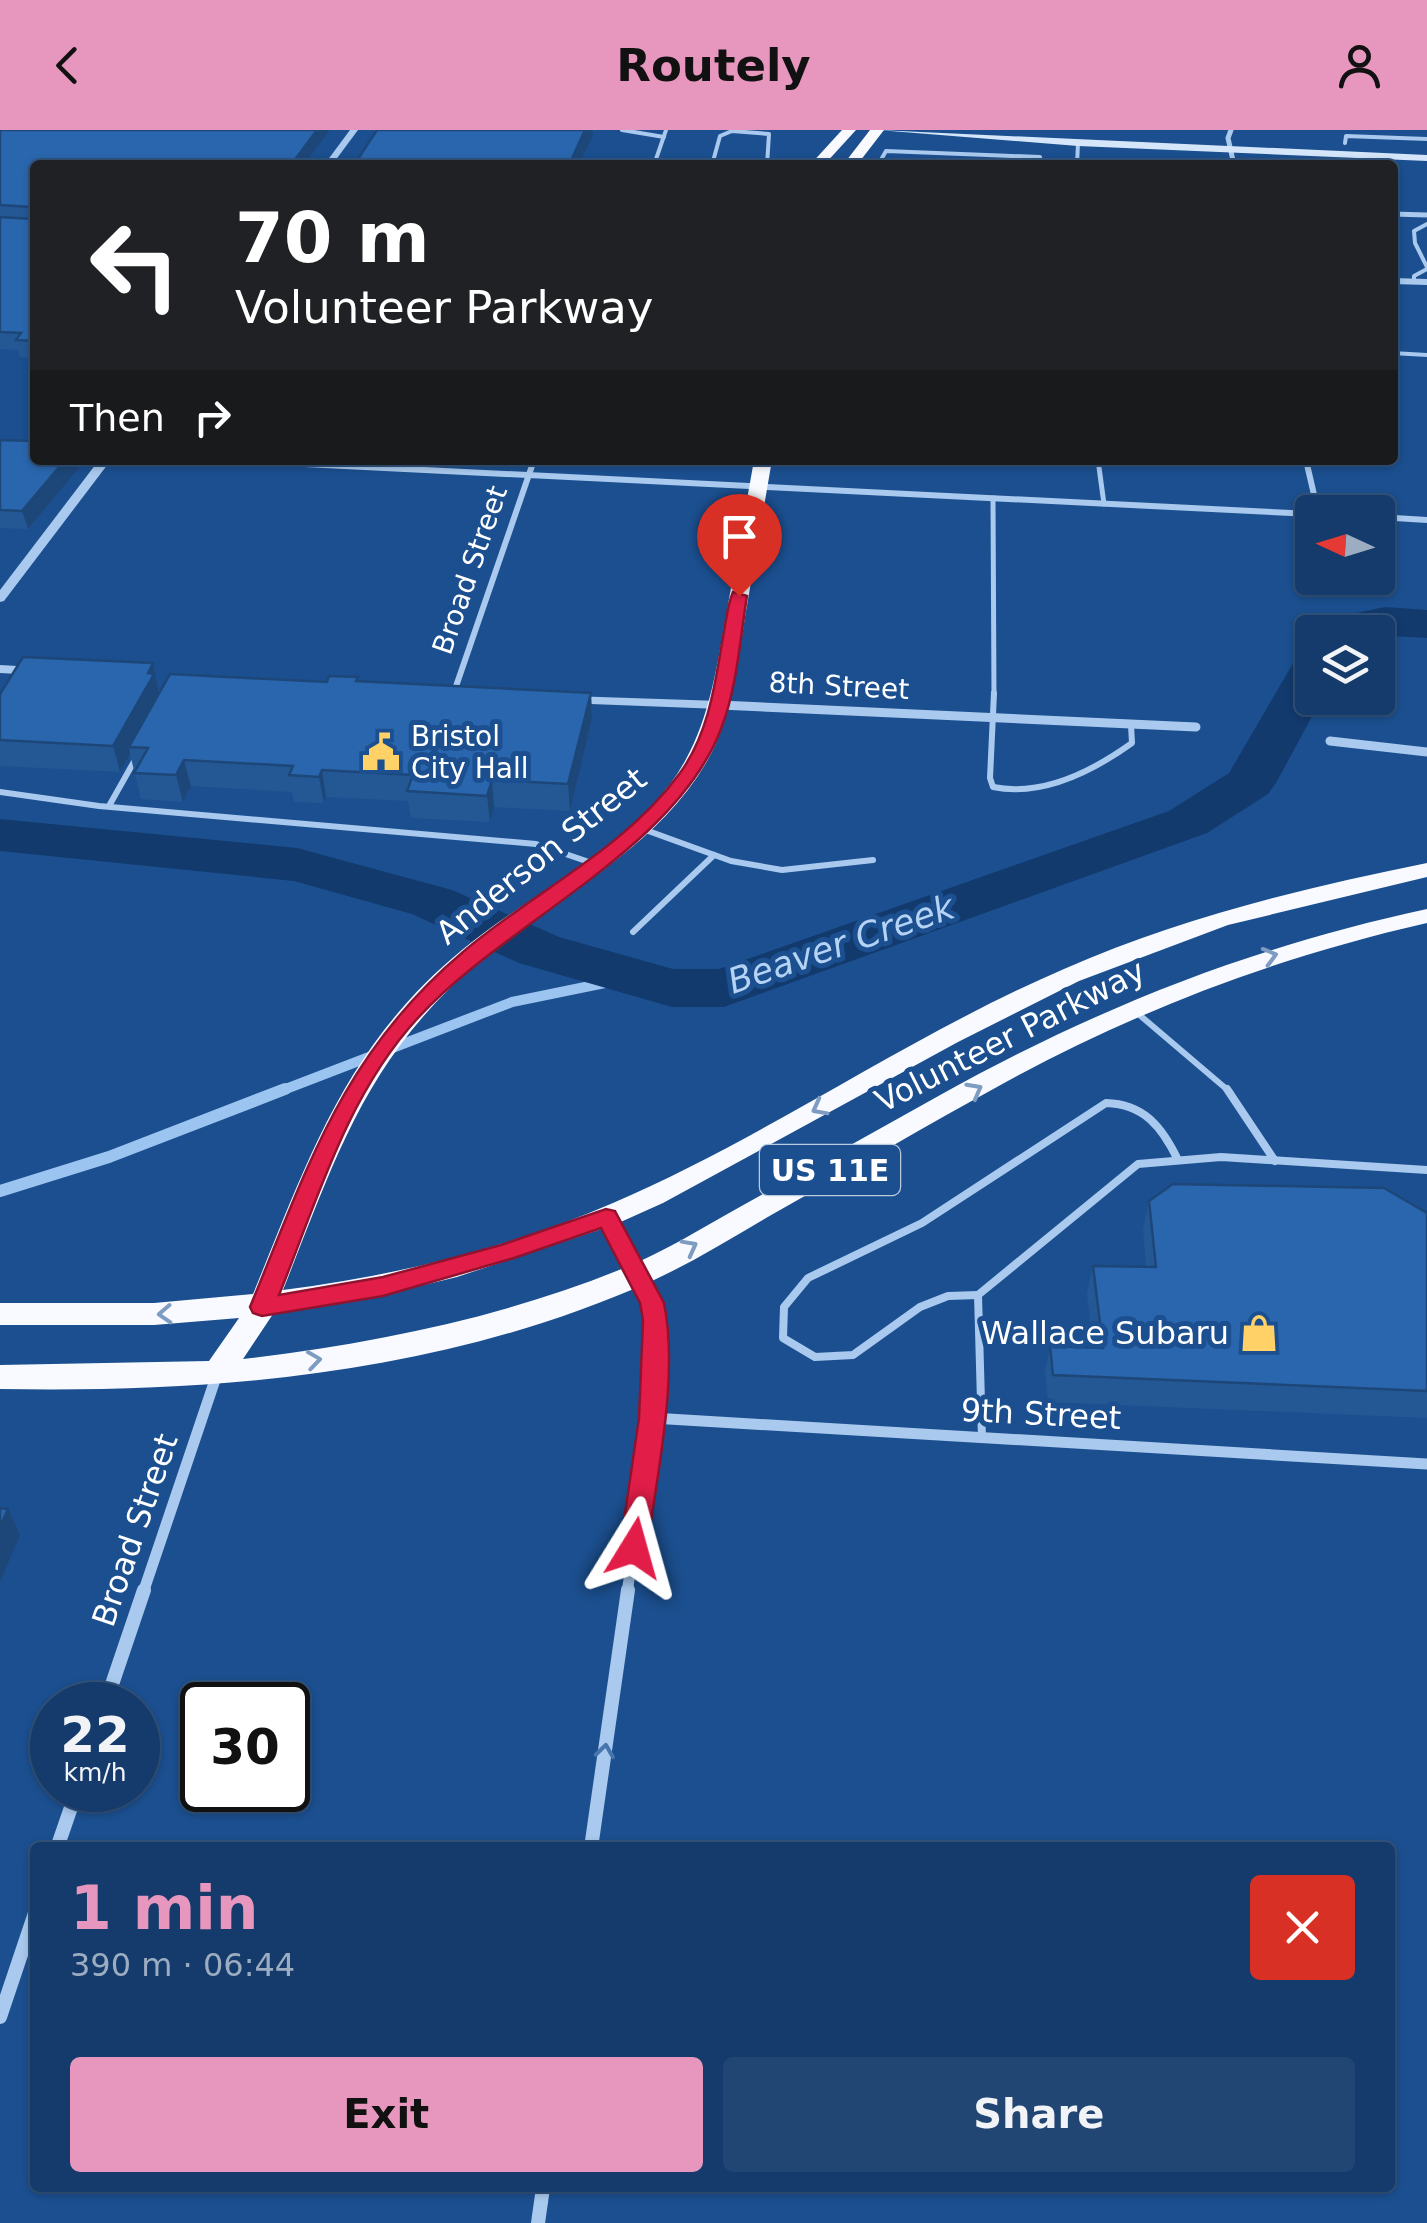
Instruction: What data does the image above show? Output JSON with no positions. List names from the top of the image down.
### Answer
{
  "streets": {
    "highway": ["Anderson Street", "Volunteer Parkway", "US 11E"],
    "street": ["Broad Street", "8th Street", "9th Street"]
  },
  "crossings": [
    ["Broad Street", "Anderson Street"],
    ["Broad Street", "Volunteer Parkway"],
    ["8th Street", "Anderson Street"],
    ["Anderson Street", "Volunteer Parkway"]
  ],
  "water": ["Beaver Creek"],
  "places": {
    "public building": ["Bristol City Hall"],
    "shop": ["Wallace Subaru"]
  },
  "north": "left",
  "page": {
    "header": "Routely",
    "turn": ["70 m", "Volunteer Parkway"],
    "then": "Then",
    "speed": "22 km/h",
    "limit": "30",
    "heading": ["1 min", "390 m · 06:44"],
    "buttons": ["Exit", "Share"]
  }
}
